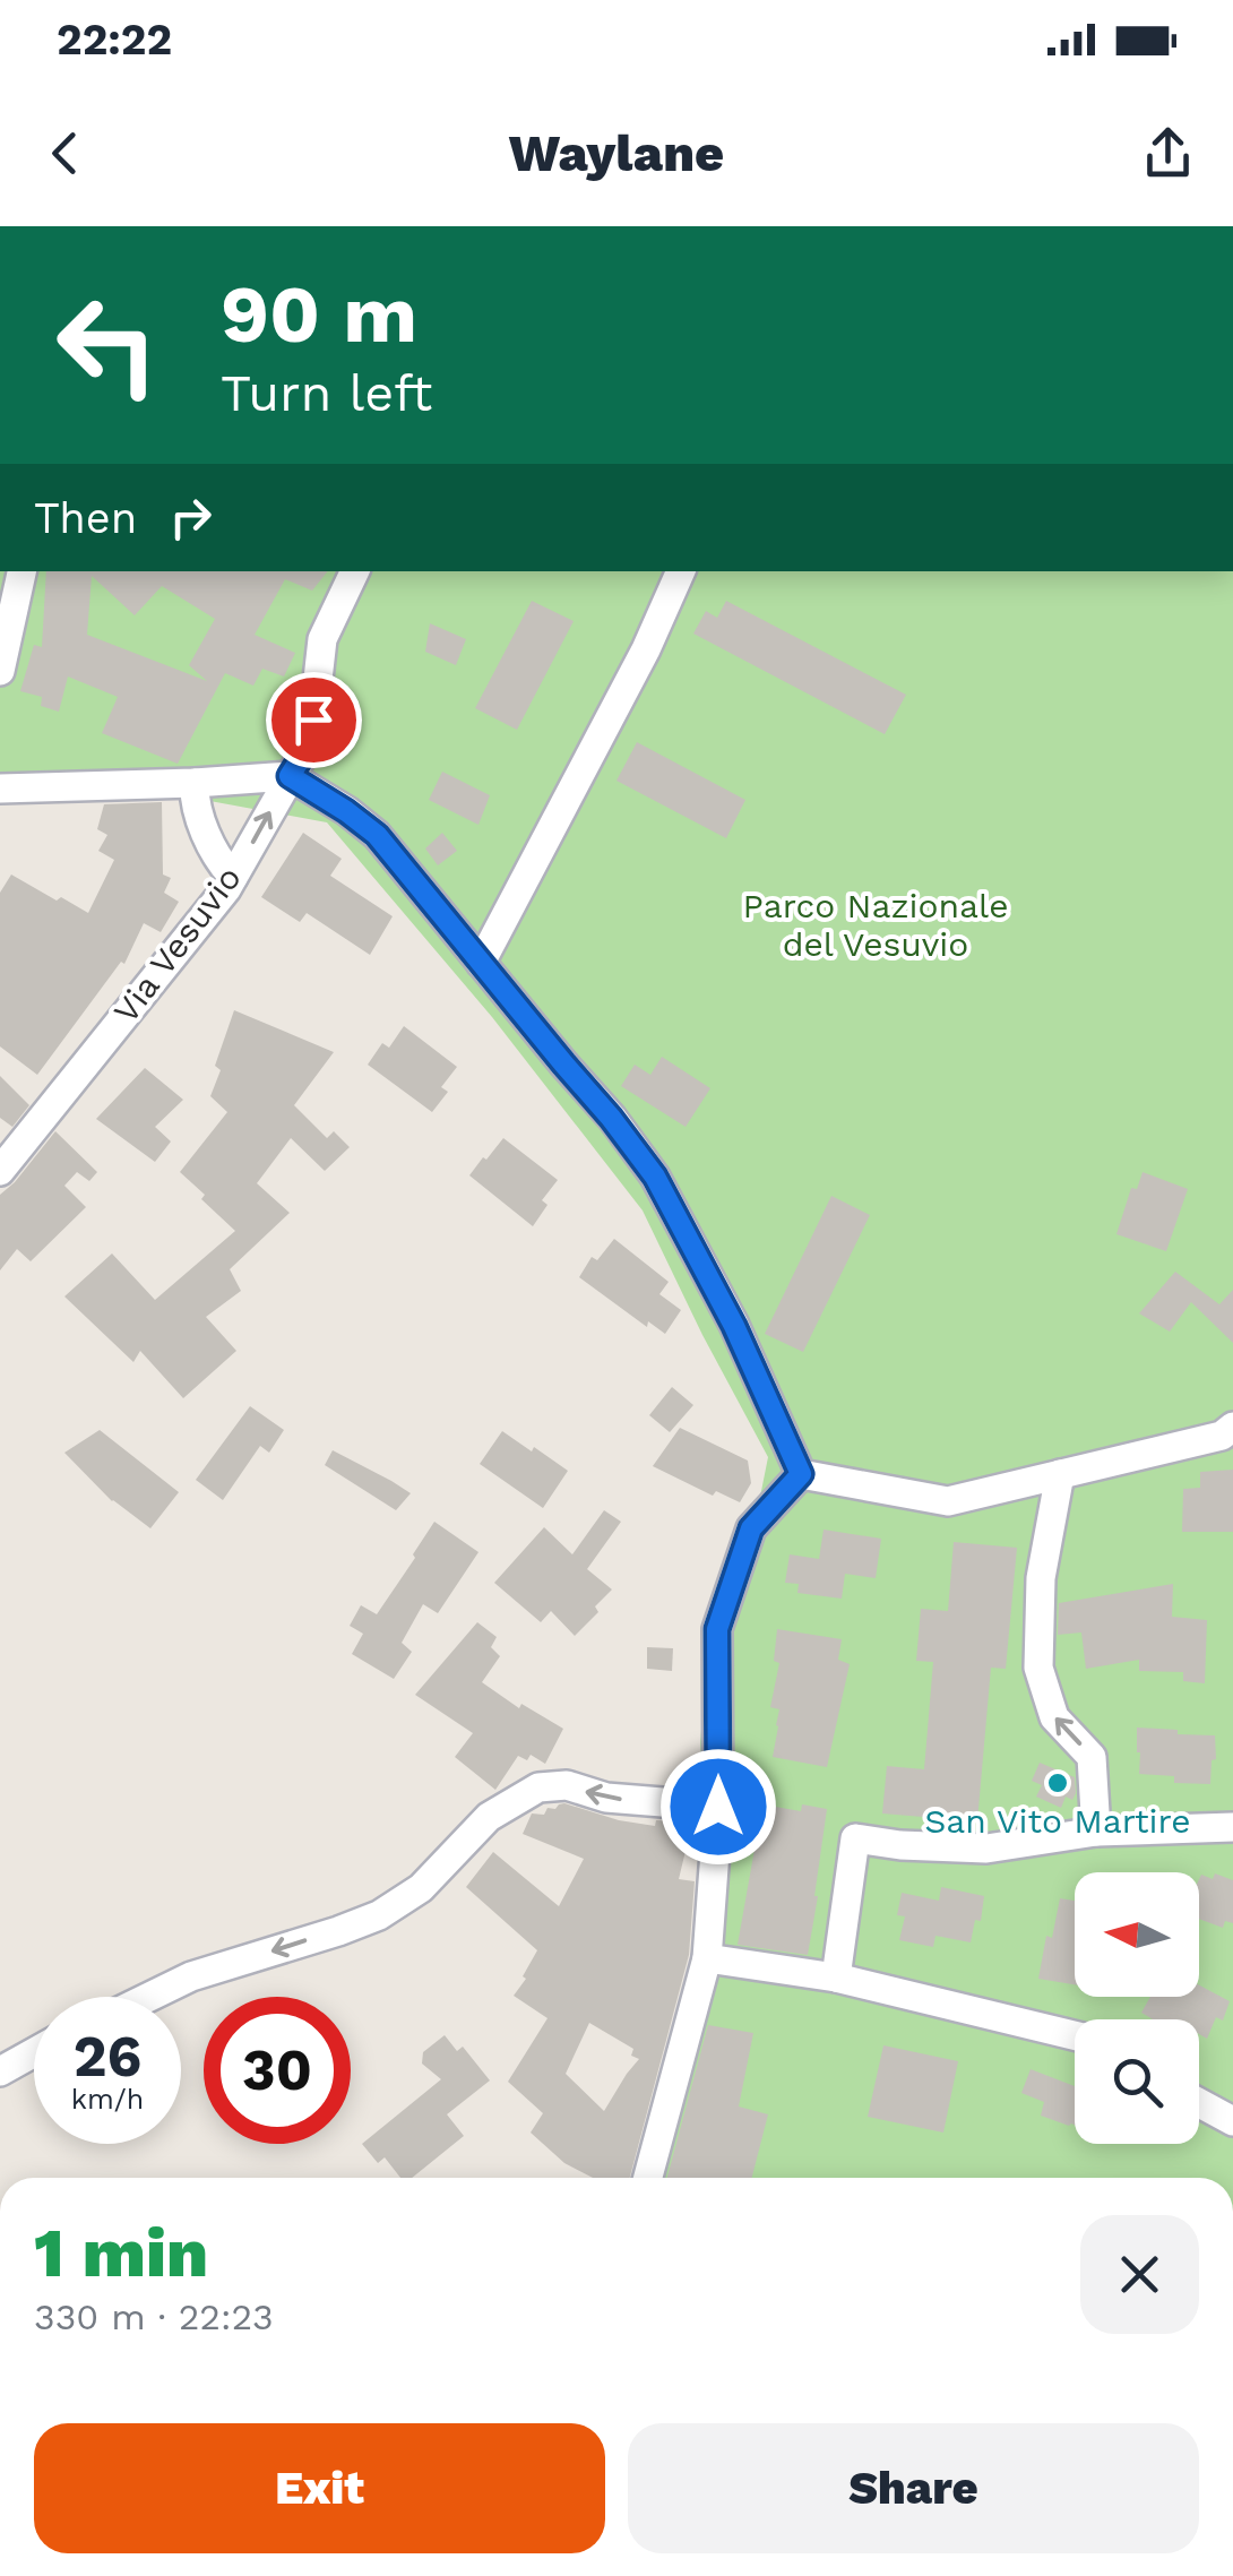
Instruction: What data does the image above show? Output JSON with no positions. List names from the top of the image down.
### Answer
{
  "streets": {
    "street": ["Via Vesuvio"]
  },
  "parks": ["Parco Nazionale del Vesuvio"],
  "places": ["San Vito Martire"],
  "north": "left",
  "page": {
    "status": "22:22",
    "header": "Waylane",
    "turn": ["90 m", "Turn left"],
    "then": "Then",
    "speed": "26 km/h",
    "limit": "30",
    "heading": ["1 min", "330 m · 22:23"],
    "buttons": ["Exit", "Share"]
  }
}
